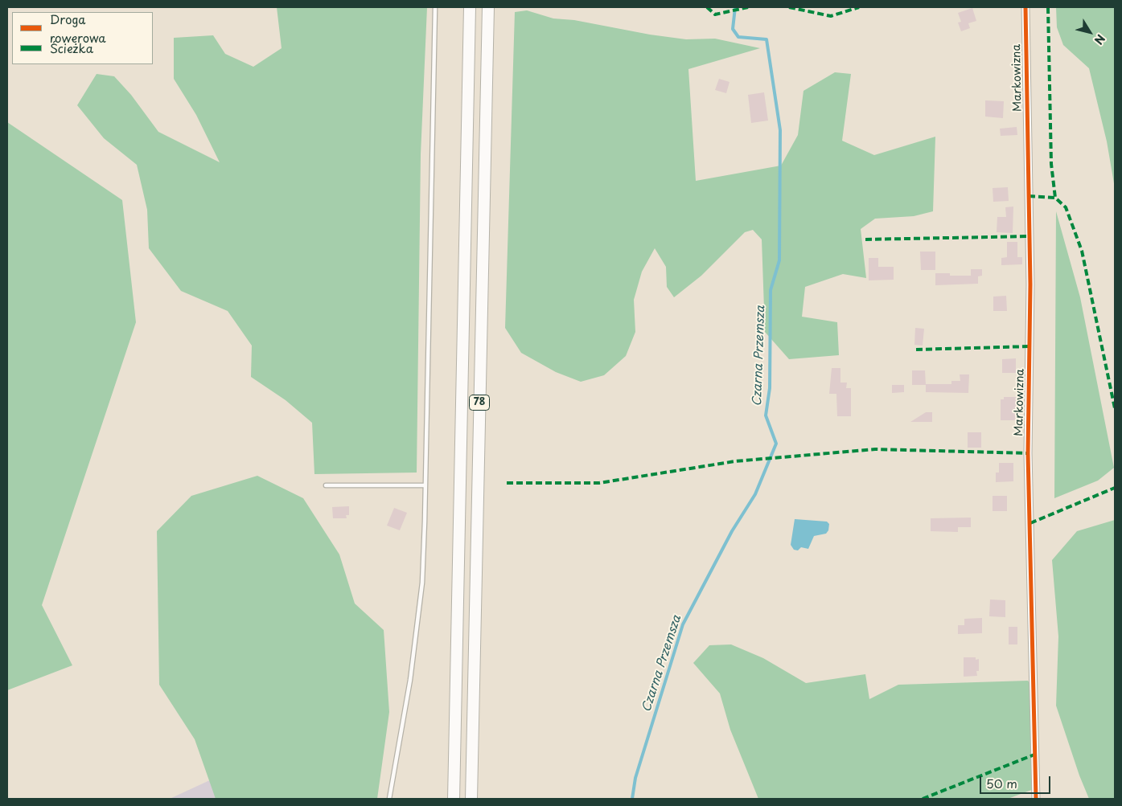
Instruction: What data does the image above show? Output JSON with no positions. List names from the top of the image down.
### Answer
{
  "streets": {
    "main road": ["78"],
    "street": ["Markowizna"]
  },
  "water": ["Czarna Przemsza"],
  "legend": ["Droga rowerowa", "Ścieżka"],
  "scale_bar": "50 m",
  "north": "bottom right"
}
